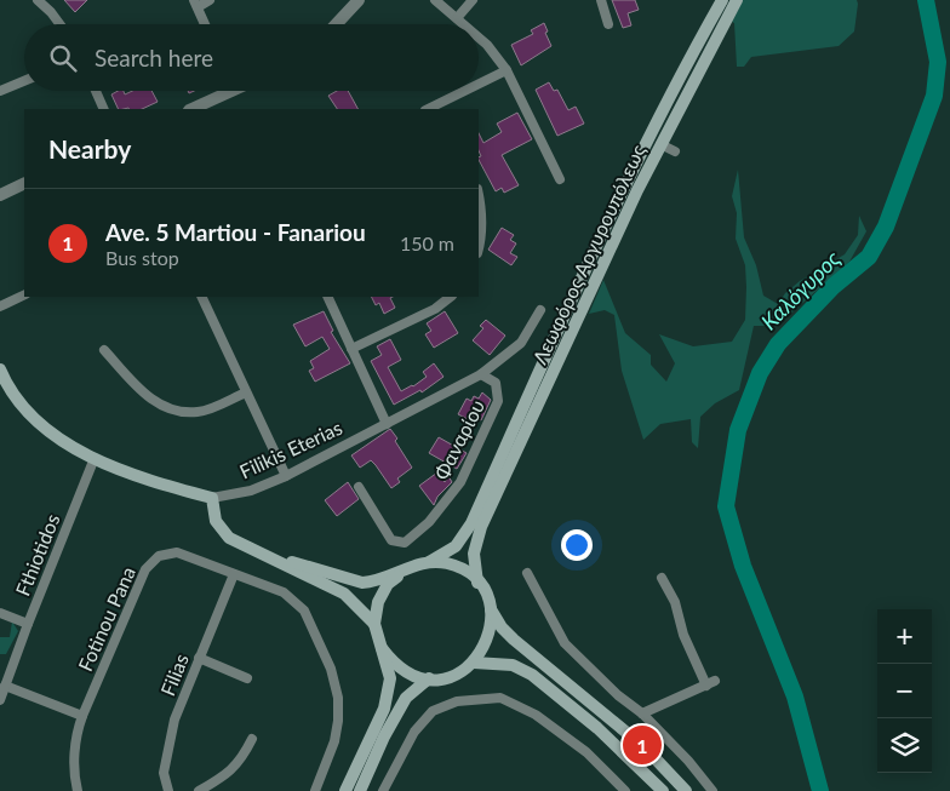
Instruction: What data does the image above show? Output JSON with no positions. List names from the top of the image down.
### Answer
{
  "streets": {
    "main road": ["Λεωφόρος Αργυρουπόλεως", "Filikis Eterias"],
    "street": [
      "Φαναρίου",
      "Fthiotidos",
      "Fotinou Pana",
      "Filias"
    ]
  },
  "crossings": [
    ["Φαναρίου", "Filikis Eterias"],
    ["Filikis Eterias", "Fthiotidos"],
    ["Fotinou Pana", "Filias"]
  ],
  "water": ["Καλόγυρος"],
  "page": {
    "search": "Search here",
    "heading": "Nearby",
    "list": [
      {
        "mark": "1",
        "name": "Ave. 5 Martiou - Fanariou",
        "note": "Bus stop",
        "value": "150 m"
      }
    ],
    "map_buttons": ["+", "−"],
    "pins": "1"
  }
}
